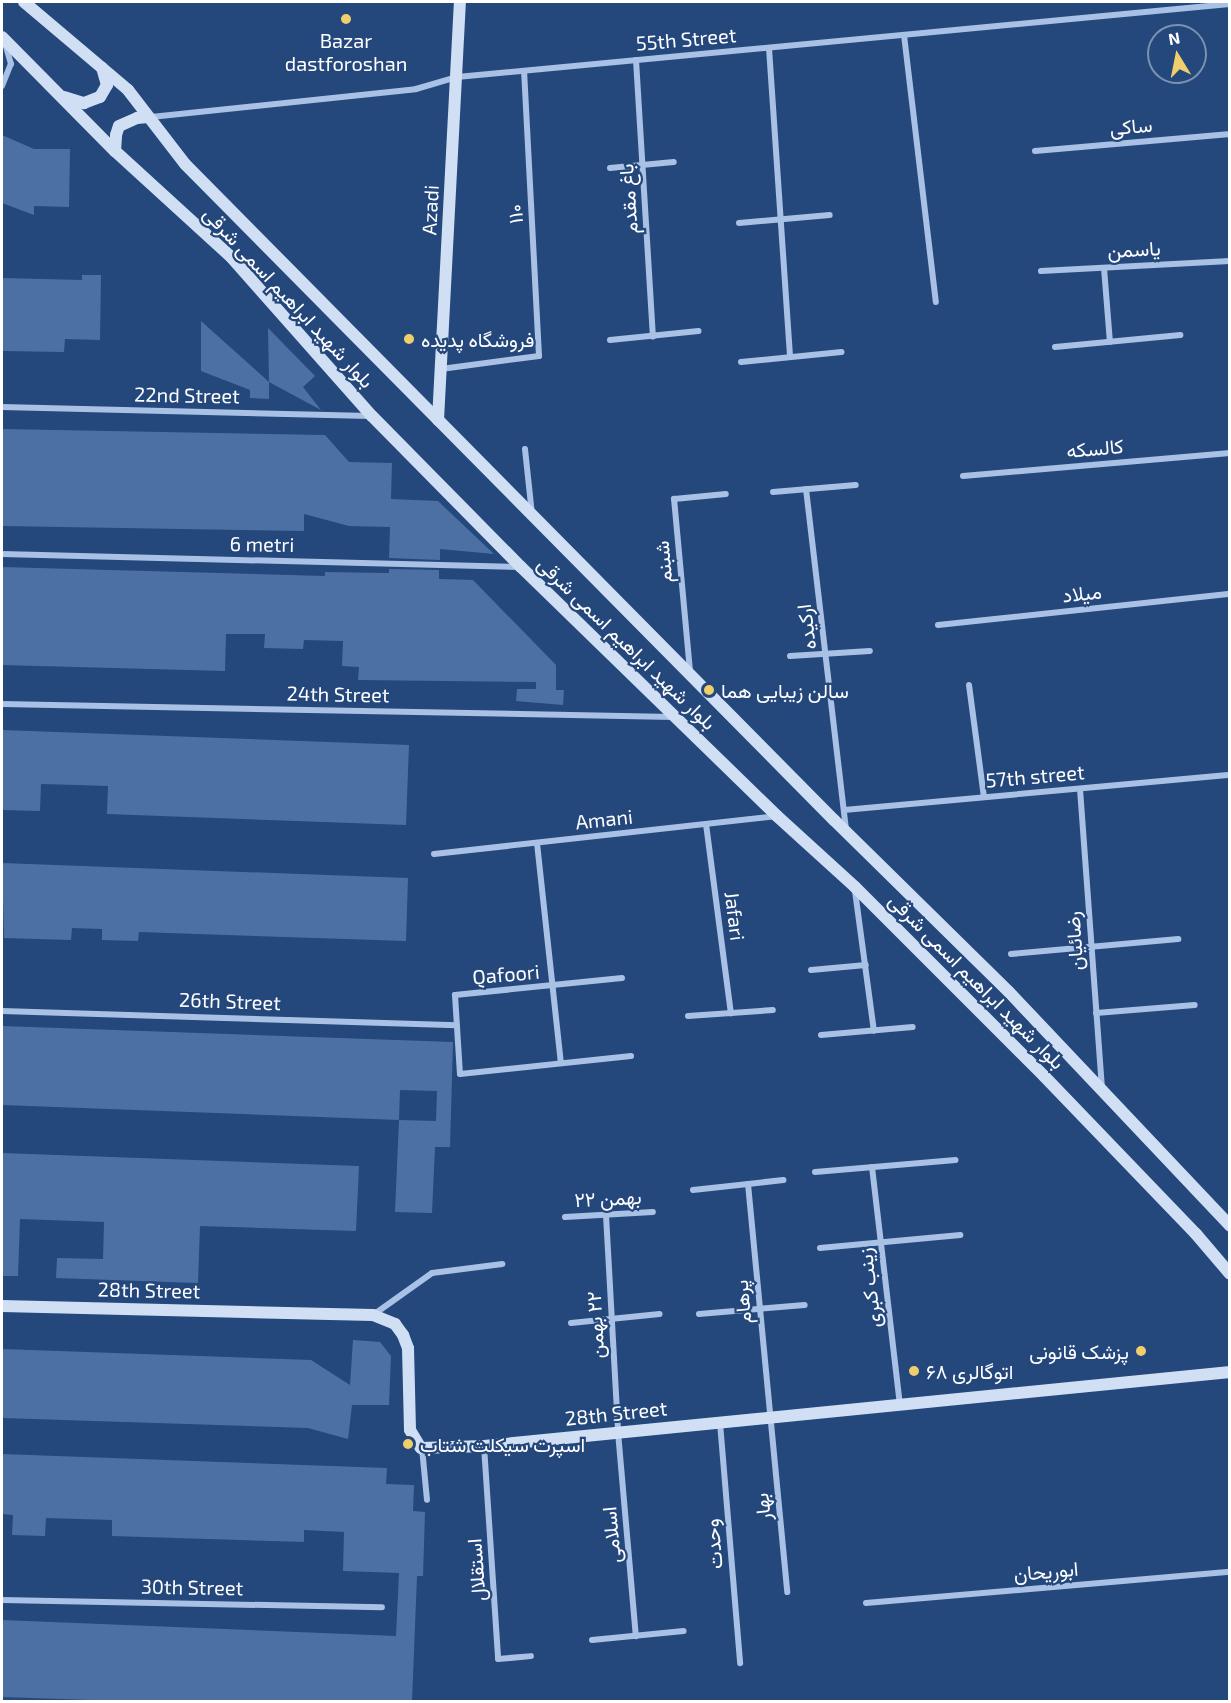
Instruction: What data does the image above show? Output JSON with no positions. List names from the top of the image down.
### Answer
{
  "streets": {
    "main road": ["Azadi", "بلوار شهید ابراهیم اسمی شرقی", "28th Street"],
    "street": [
      "55th Street",
      "ساکی",
      "باغ مقدم",
      "۱۱۰",
      "یاسمن",
      "22nd Street",
      "کالسکه",
      "6 metri",
      "شبنم",
      "میلاد",
      "ارکیده",
      "24th Street",
      "57th street",
      "Amani",
      "Jafari",
      "رضائیان",
      "Qafoori",
      "26th Street",
      "۲۲ بهمن",
      "زینب کبری",
      "پرهام",
      "٢٢ بهمن",
      "بهار",
      "اسلامی",
      "وحدت",
      "استقلال",
      "ابوریحان",
      "30th Street"
    ]
  },
  "crossings": [
    ["55th Street", "باغ مقدم"],
    ["55th Street", "Azadi"],
    ["55th Street", "۱۱۰"],
    ["55th Street", "بلوار شهید ابراهیم اسمی شرقی"],
    ["Azadi", "۱۱۰"],
    ["Azadi", "بلوار شهید ابراهیم اسمی شرقی"],
    ["بلوار شهید ابراهیم اسمی شرقی", "22nd Street"],
    ["بلوار شهید ابراهیم اسمی شرقی", "6 metri"],
    ["بلوار شهید ابراهیم اسمی شرقی", "شبنم"],
    ["بلوار شهید ابراهیم اسمی شرقی", "ارکیده"],
    ["بلوار شهید ابراهیم اسمی شرقی", "24th Street"],
    ["بلوار شهید ابراهیم اسمی شرقی", "Amani"],
    ["بلوار شهید ابراهیم اسمی شرقی", "رضائیان"],
    ["ارکیده", "57th street"],
    ["57th street", "رضائیان"],
    ["Amani", "Jafari"],
    ["Qafoori", "26th Street"],
    ["۲۲ بهمن", "٢٢ بهمن"],
    ["زینب کبری", "28th Street"],
    ["28th Street", "پرهام"],
    ["28th Street", "٢٢ بهمن"],
    ["28th Street", "بهار"],
    ["28th Street", "اسلامی"],
    ["28th Street", "وحدت"],
    ["28th Street", "استقلال"],
    ["پرهام", "بهار"],
    ["٢٢ بهمن", "اسلامی"]
  ],
  "places": [
    "Bazar dastforoshan",
    "فروشگاه پدیده",
    "سالن زیبایی هما",
    "پزشک قانونی",
    "اتوگالری ۶۸",
    "اسپرت سیکلت شتاب"
  ],
  "north": "top"
}
